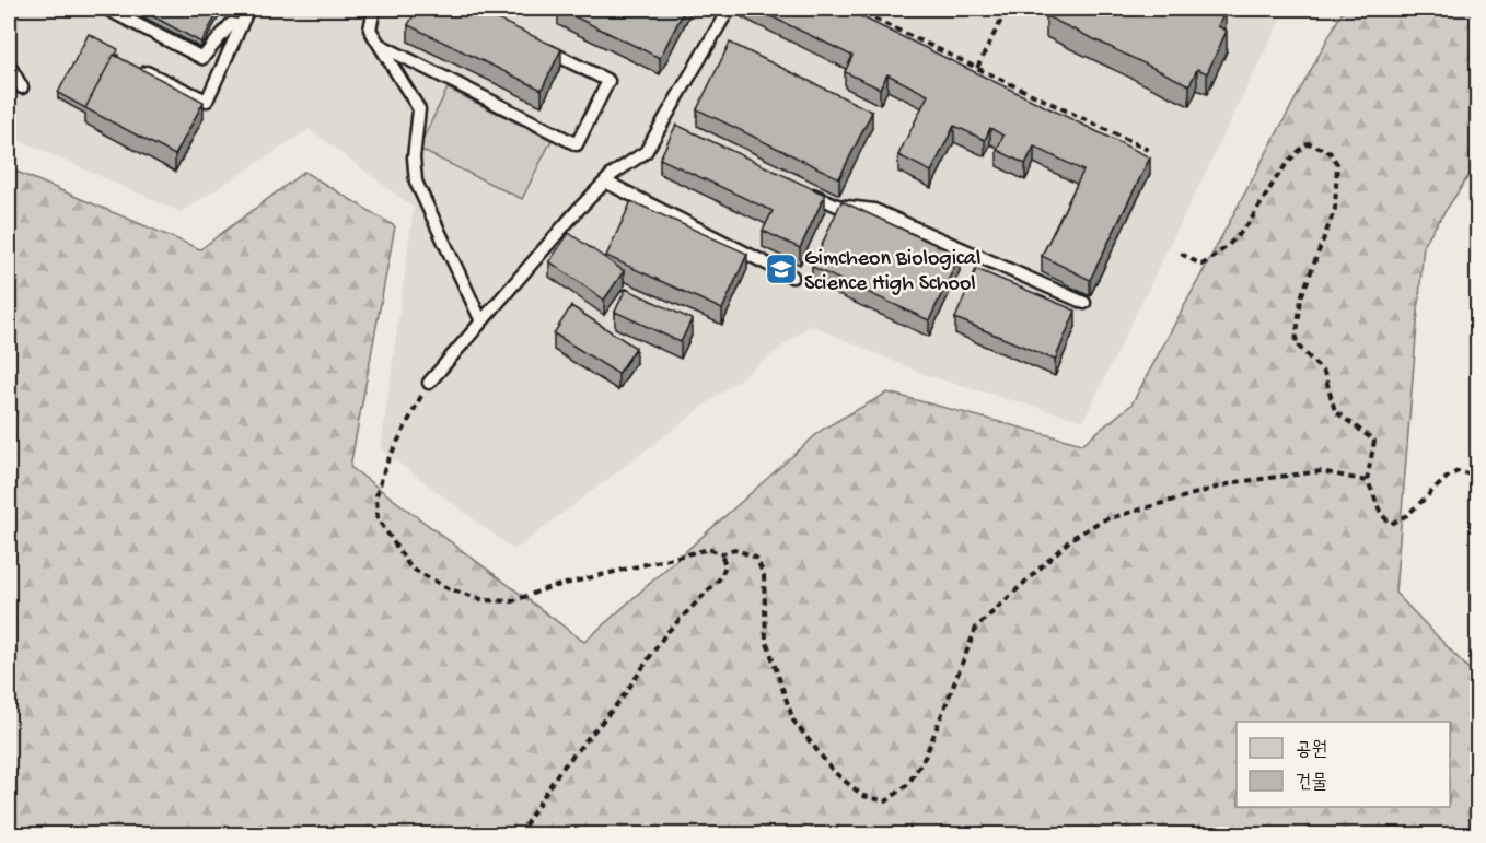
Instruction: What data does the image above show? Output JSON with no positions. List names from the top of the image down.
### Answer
{
  "places": {
    "school or university": ["Gimcheon Biological Science High School"]
  },
  "legend": ["공원", "건물"]
}
